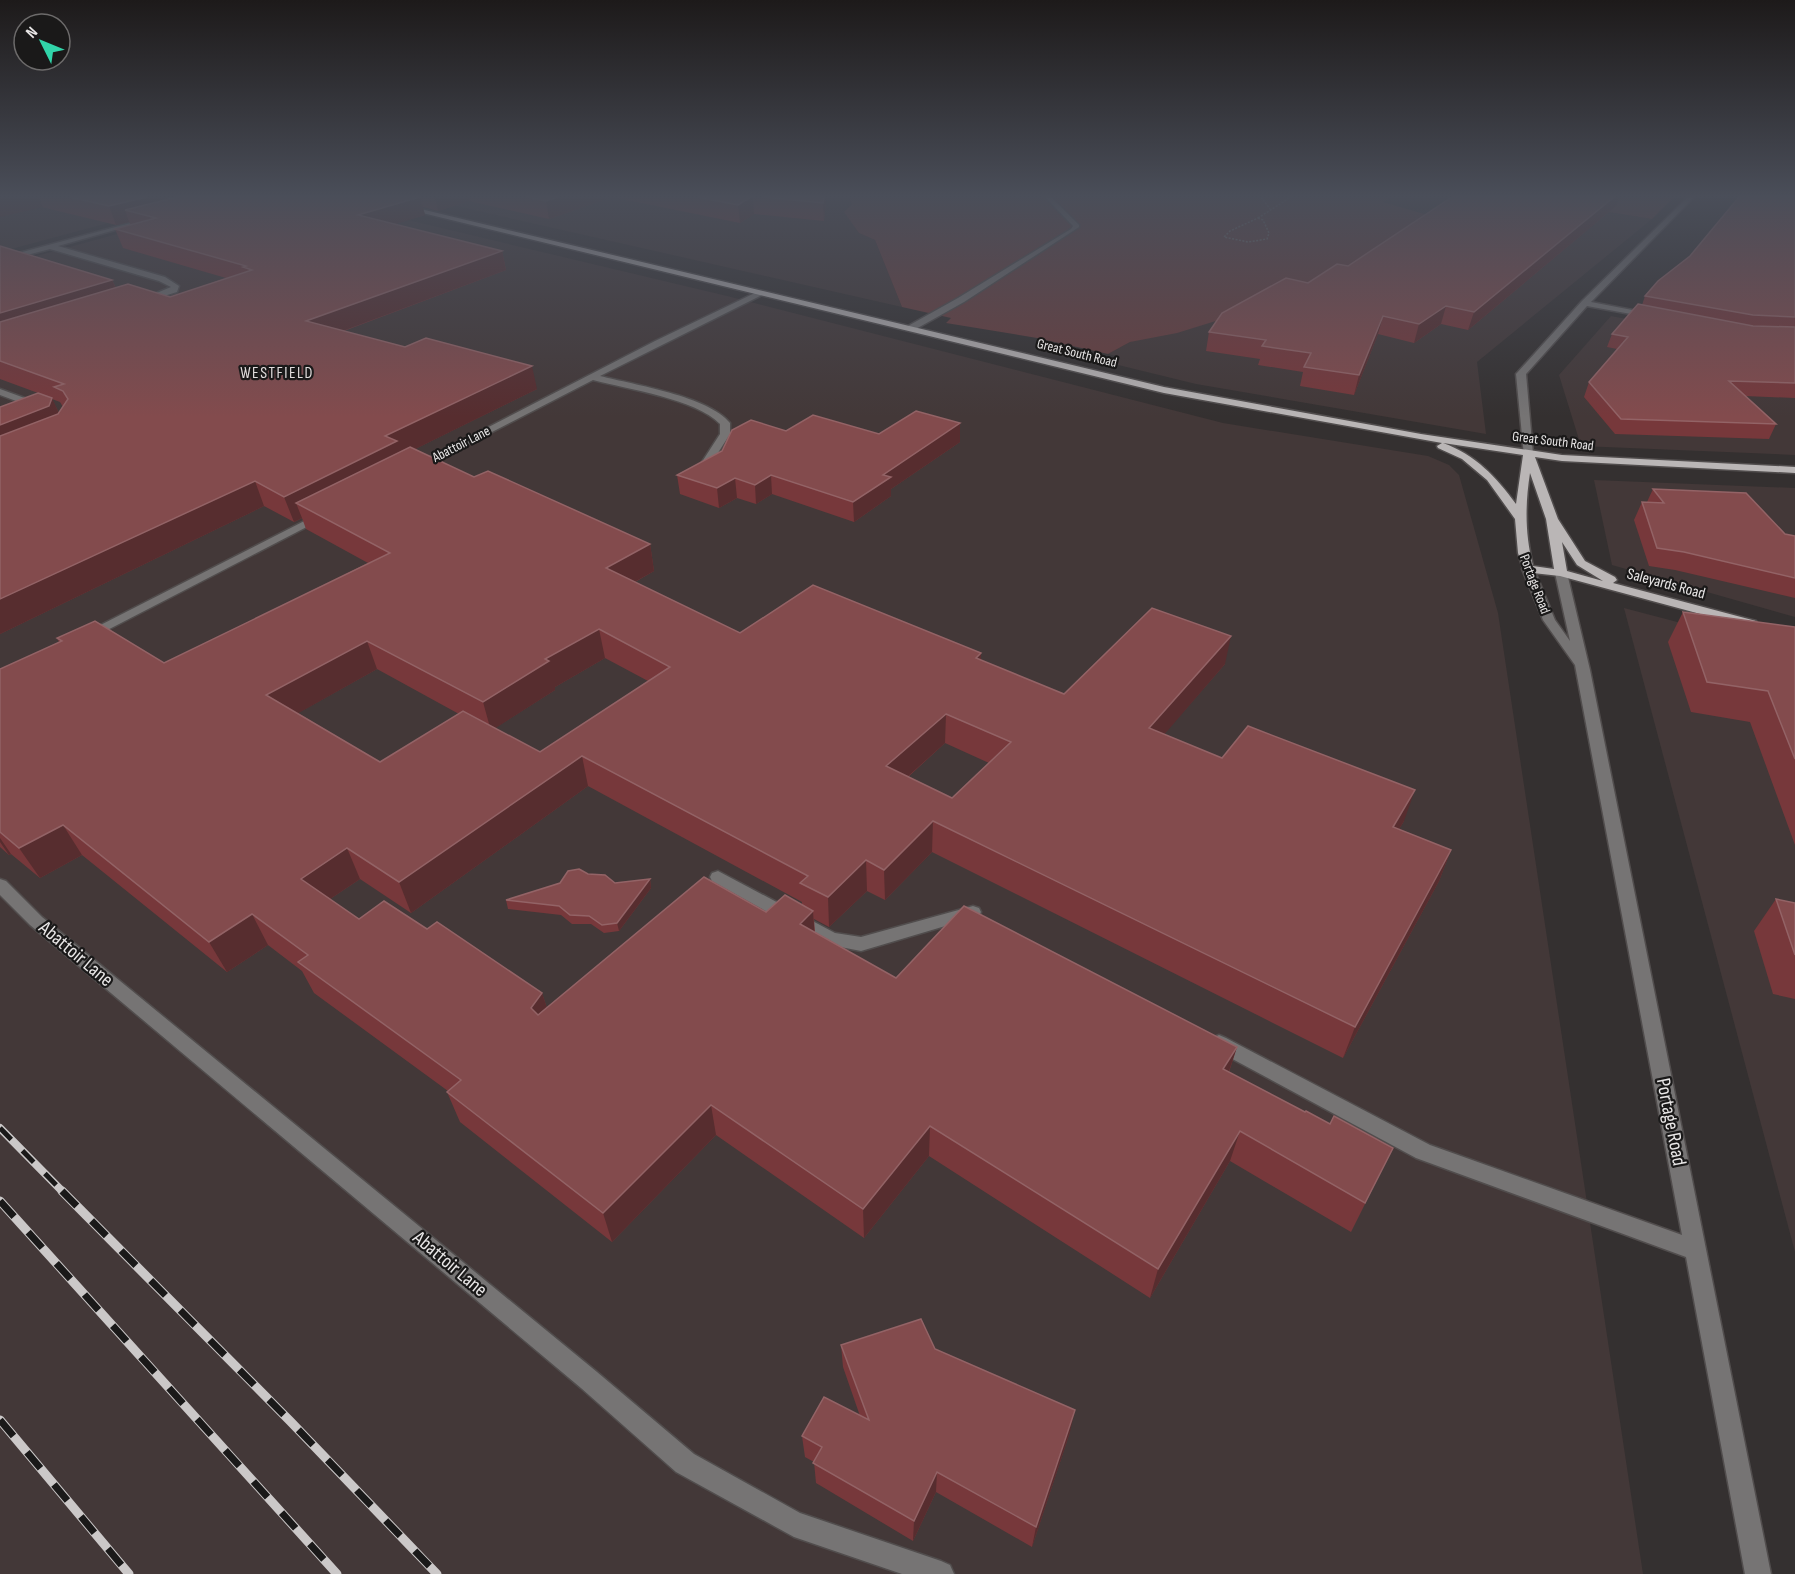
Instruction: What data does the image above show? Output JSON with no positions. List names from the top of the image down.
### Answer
{
  "streets": {
    "main road": ["Great South Road", "Portage Road", "Saleyards Road"],
    "street": ["Abattoir Lane"]
  },
  "crossings": [
    ["Great South Road", "Abattoir Lane"],
    ["Great South Road", "Portage Road"],
    ["Portage Road", "Saleyards Road"]
  ],
  "districts": ["WESTFIELD"],
  "north": "top left"
}
